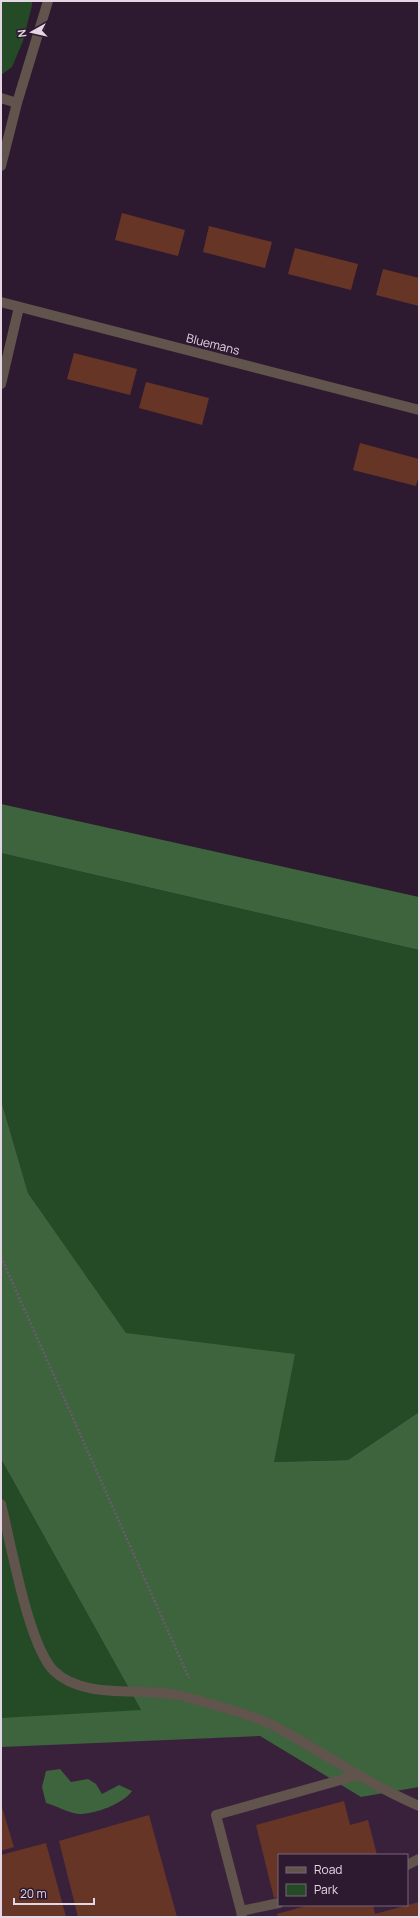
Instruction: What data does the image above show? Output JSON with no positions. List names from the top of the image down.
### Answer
{
  "streets": {
    "street": ["Bluemans"]
  },
  "legend": ["Road", "Park"],
  "scale_bar": "20 m",
  "north": "left"
}
